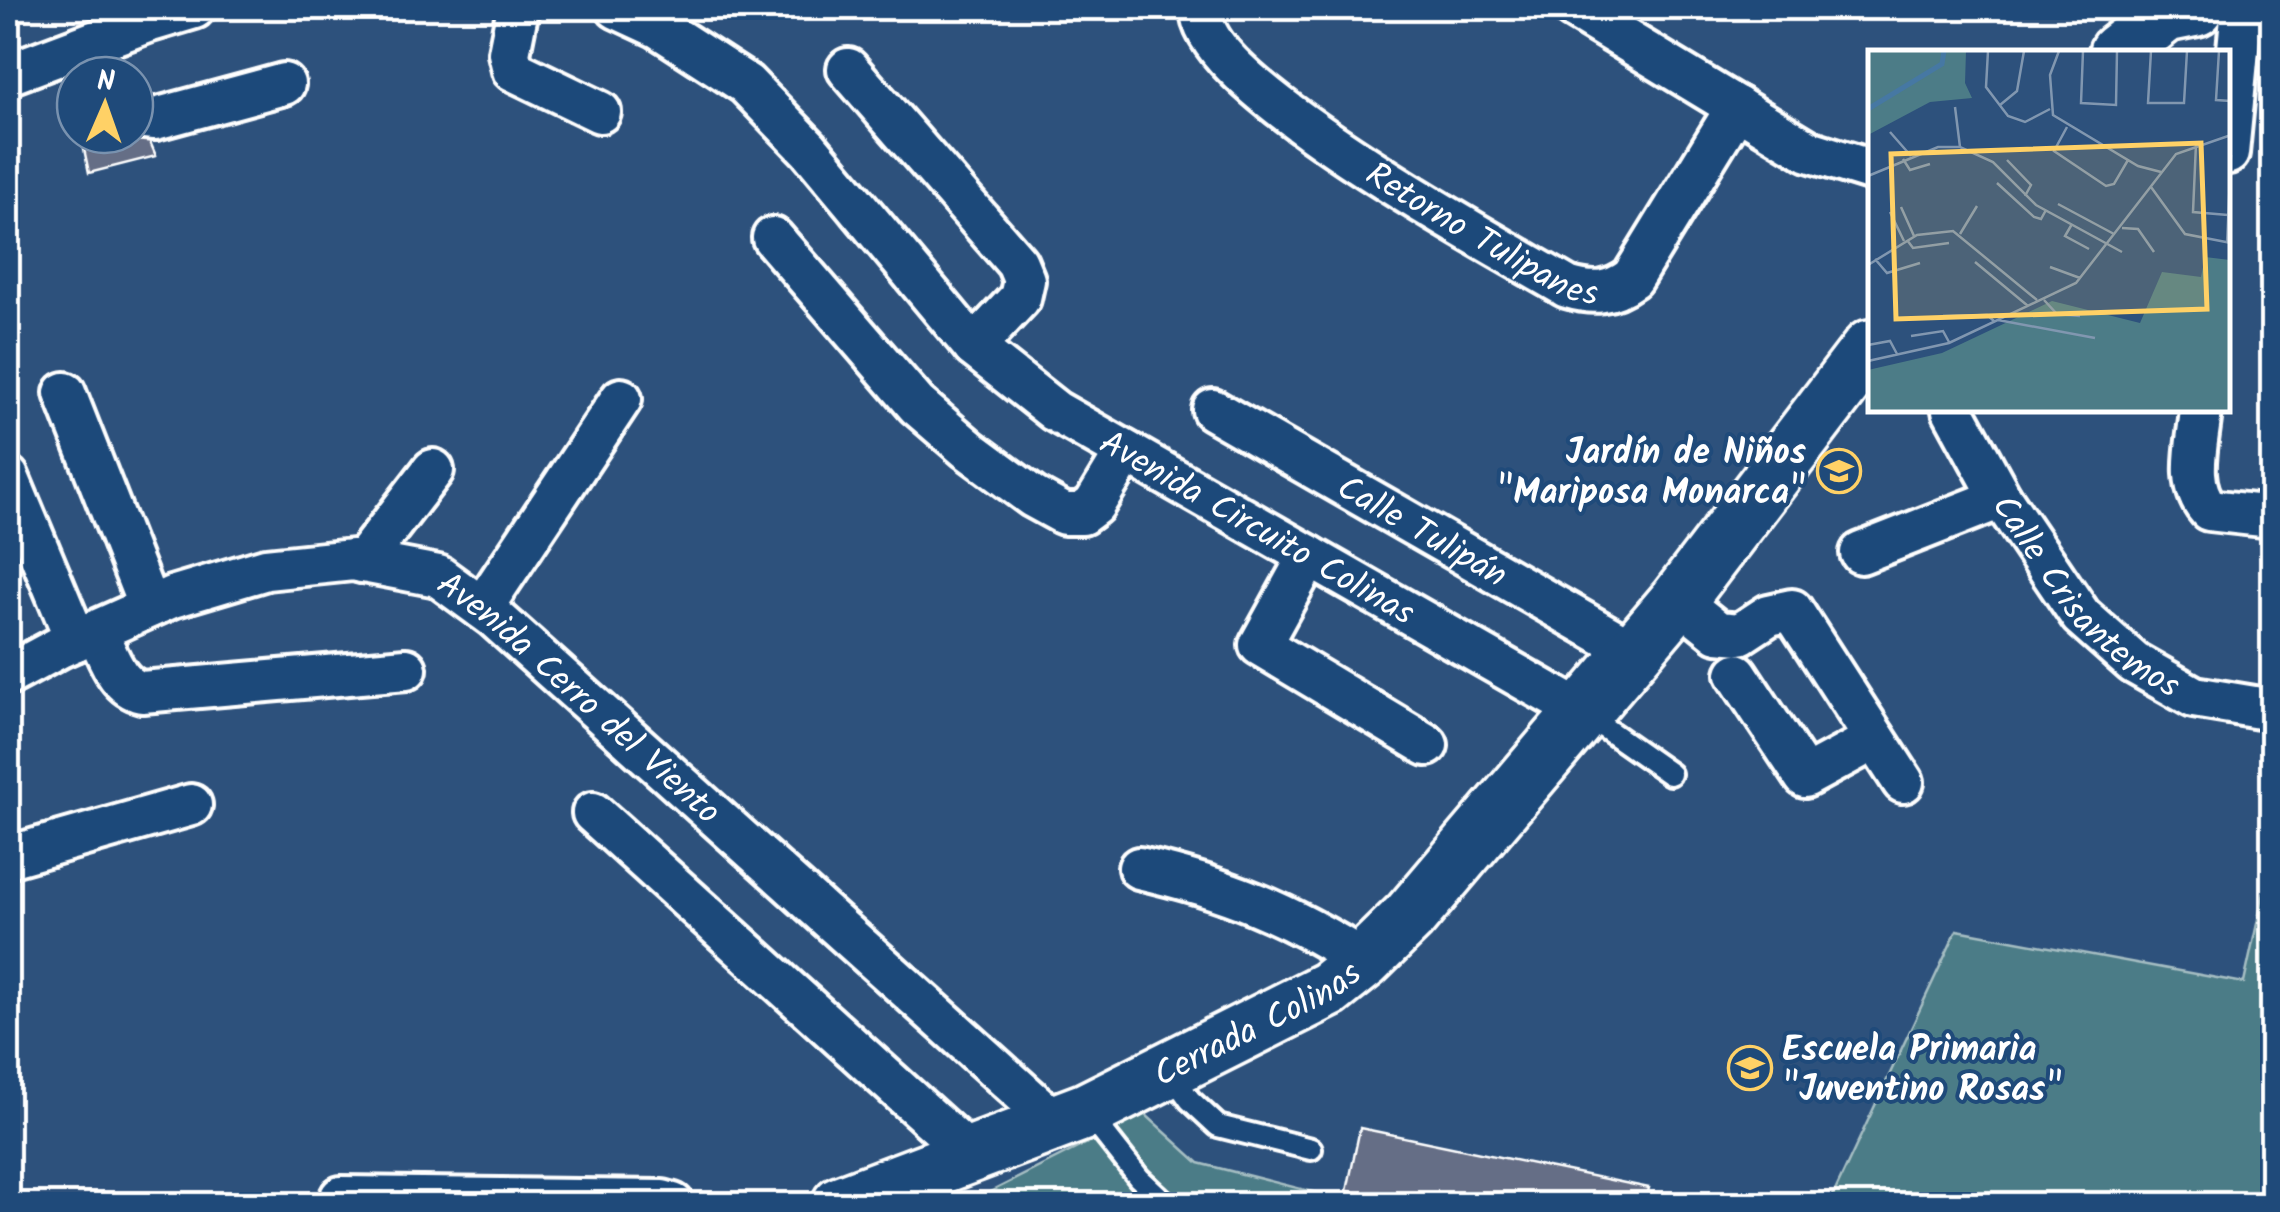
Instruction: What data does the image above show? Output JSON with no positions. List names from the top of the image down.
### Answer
{
  "streets": {
    "main road": ["Cerrada Colinas"],
    "street": [
      "Retorno Tulipanes",
      "Avenida Circuito Colinas",
      "Calle Tulipán",
      "Calle Crisantemos",
      "Avenida Cerro del Viento"
    ]
  },
  "crossings": [
    ["Avenida Circuito Colinas", "Cerrada Colinas"],
    ["Avenida Cerro del Viento", "Cerrada Colinas"]
  ],
  "places": {
    "school or university": ["Jardín de Niños \"Mariposa Monarca\"", "Escuela Primaria \"Juventino Rosas\""]
  },
  "north": "top"
}
